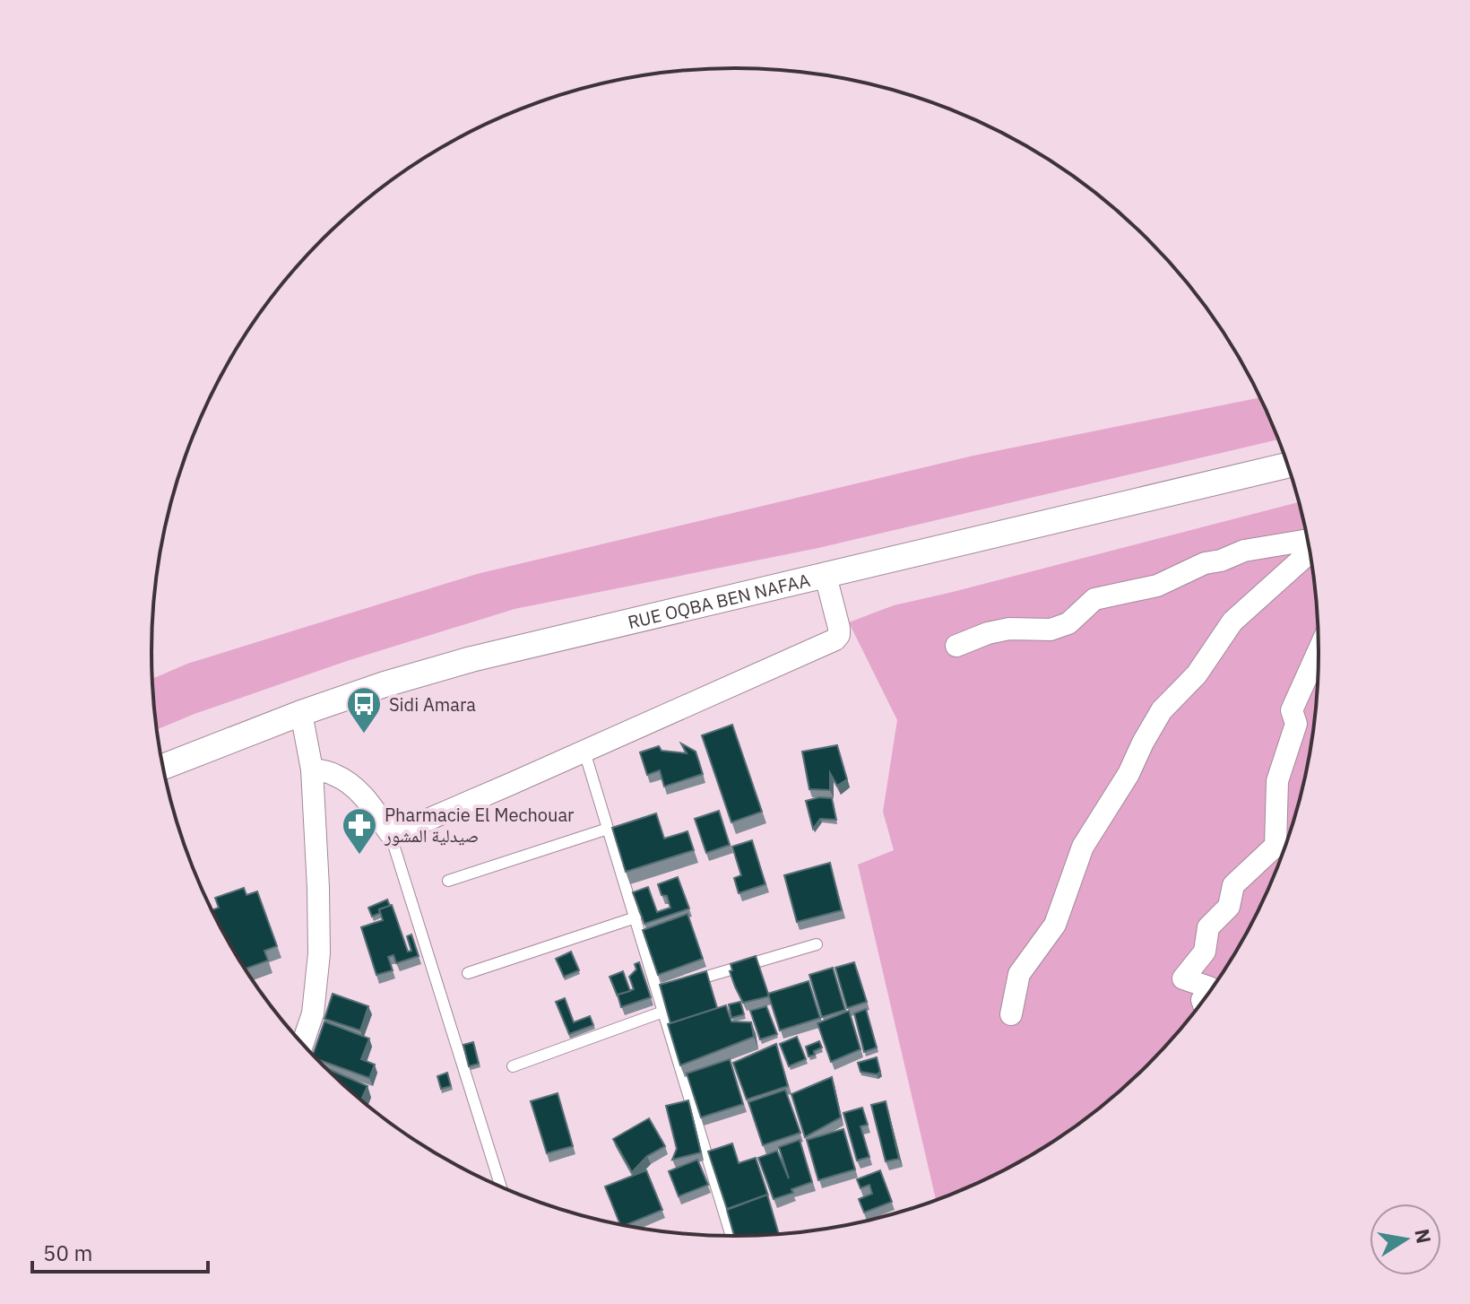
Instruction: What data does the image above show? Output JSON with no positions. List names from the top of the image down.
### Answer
{
  "streets": {
    "street": ["RUE OQBA BEN NAFAA"]
  },
  "places": {
    "bus stop": ["Sidi Amara"],
    "pharmacy": ["Pharmacie El Mechouar صيدلية المشور"]
  },
  "scale_bar": "50 m",
  "north": "right"
}
